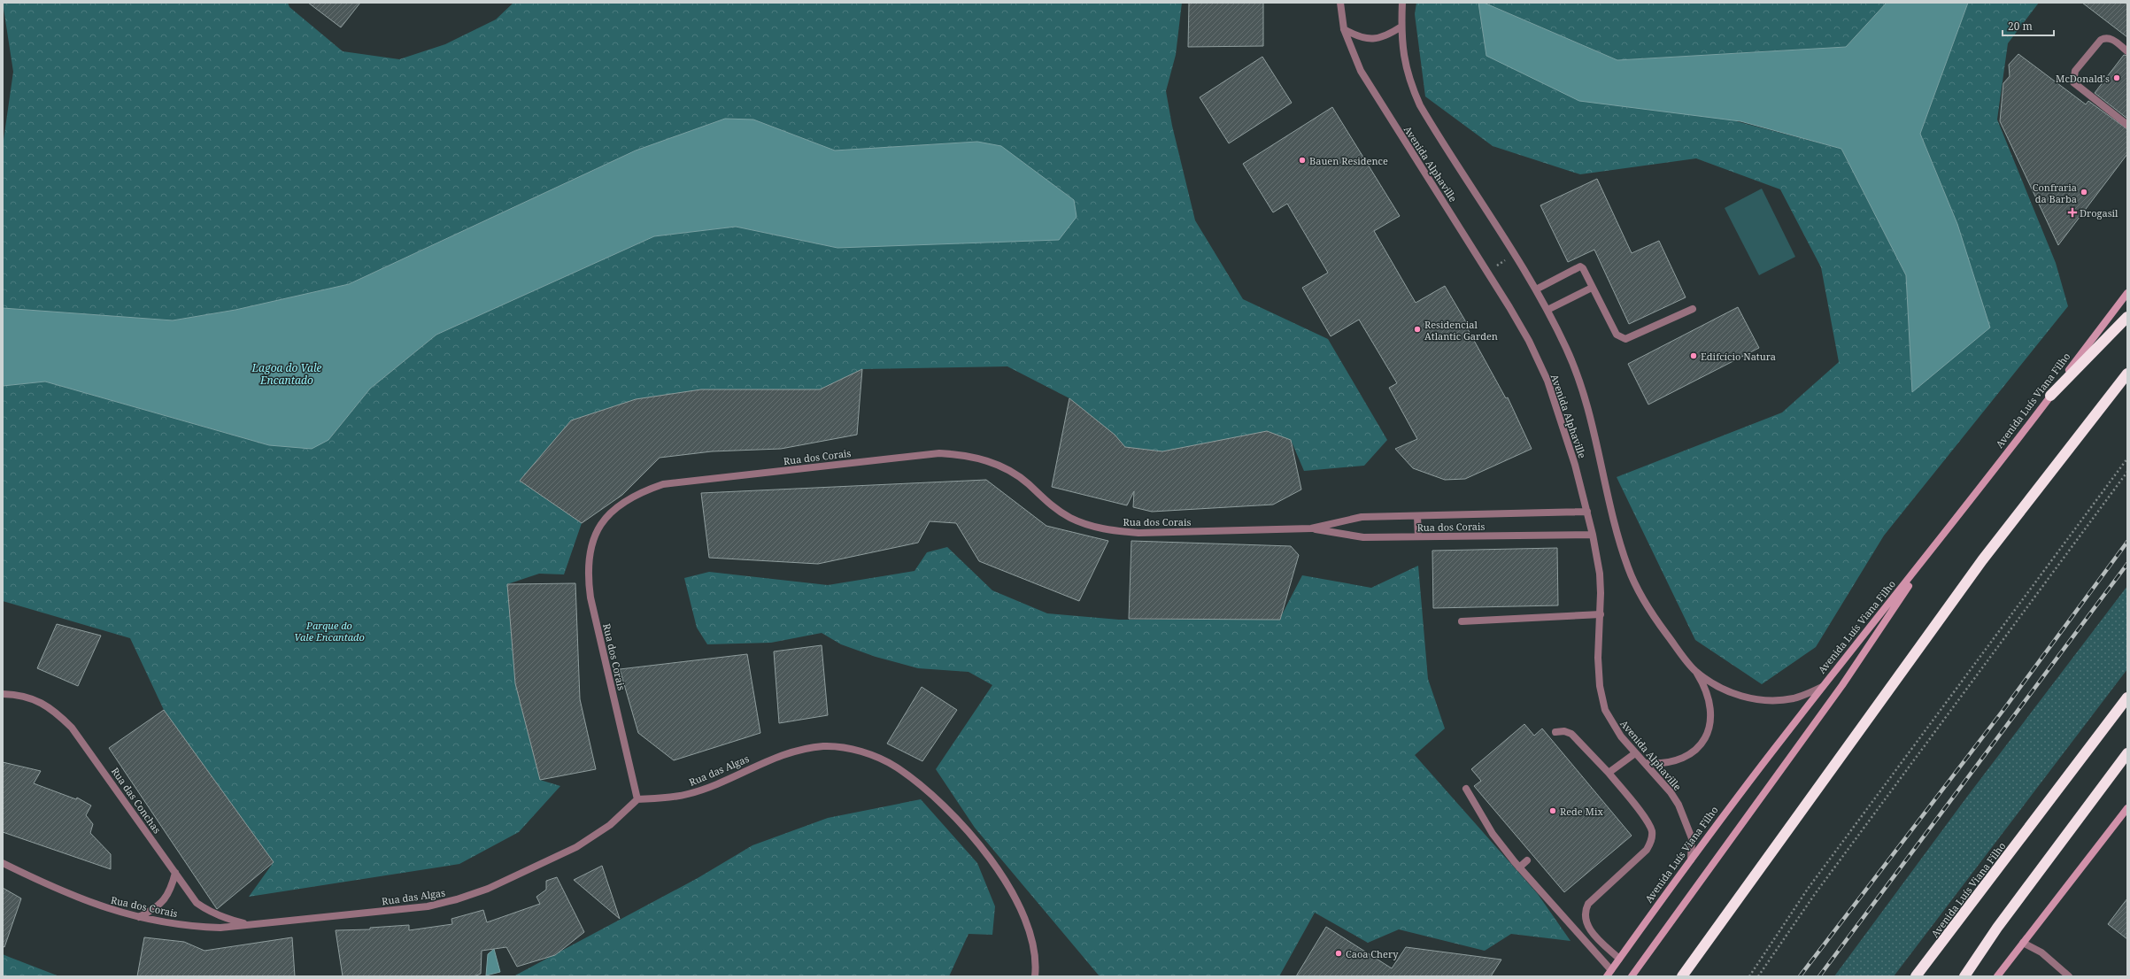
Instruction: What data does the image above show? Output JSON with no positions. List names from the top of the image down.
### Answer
{
  "streets": {
    "highway": ["Avenida Luís Viana Filho"],
    "street": [
      "Avenida Alphaville",
      "Rua dos Corais",
      "Rua das Algas",
      "Rua das Conchas"
    ]
  },
  "crossings": [
    ["Avenida Alphaville", "Avenida Luís Viana Filho"],
    ["Avenida Alphaville", "Rua dos Corais"],
    ["Rua dos Corais", "Rua das Algas"],
    ["Rua dos Corais", "Rua das Conchas"],
    ["Rua das Algas", "Rua das Conchas"]
  ],
  "water": ["Lagoa do Vale Encantado"],
  "parks": ["Parque do Vale Encantado"],
  "places": {
    "other": [
      "McDonald's",
      "Bauen Residence",
      "Confraria da Barba",
      "Residencial Atlantic Garden",
      "Edifcício Natura",
      "Rede Mix",
      "Caoa Chery"
    ],
    "health": ["Drogasil"]
  },
  "scale_bar": "20 m"
}
